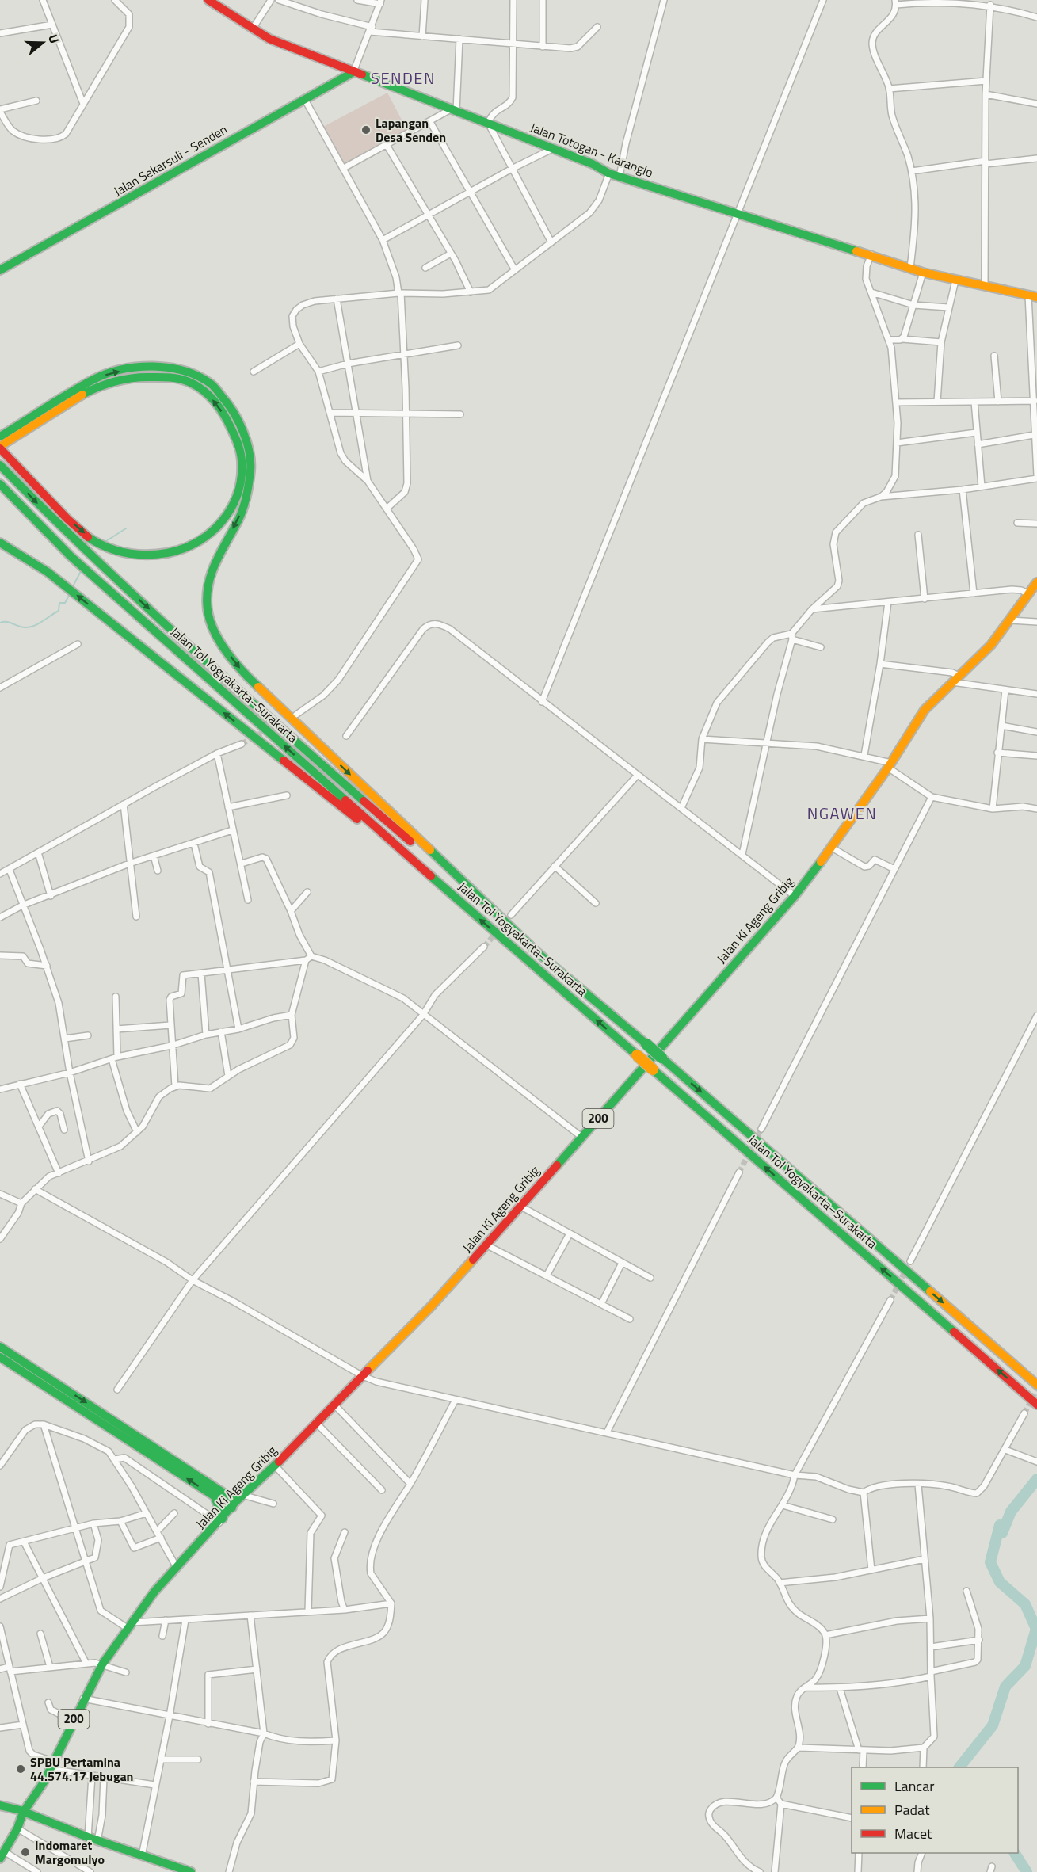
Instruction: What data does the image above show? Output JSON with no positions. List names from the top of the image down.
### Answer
{
  "streets": {
    "main road": [
      "Jalan Totogan - Karanglo",
      "Jalan Sekarsuli - Senden",
      "Jalan Tol Yogyakarta–Surakarta",
      "Jalan Ki Ageng Gribig",
      "200"
    ]
  },
  "crossings": [
    ["Jalan Totogan - Karanglo", "Jalan Sekarsuli - Senden"]
  ],
  "districts": ["SENDEN", "NGAWEN"],
  "places": ["Lapangan Desa Senden", "SPBU Pertamina 44.574.17 Jebugan", "Indomaret Margomulyo"],
  "legend": ["Lancar", "Padat", "Macet"],
  "north": "right"
}
